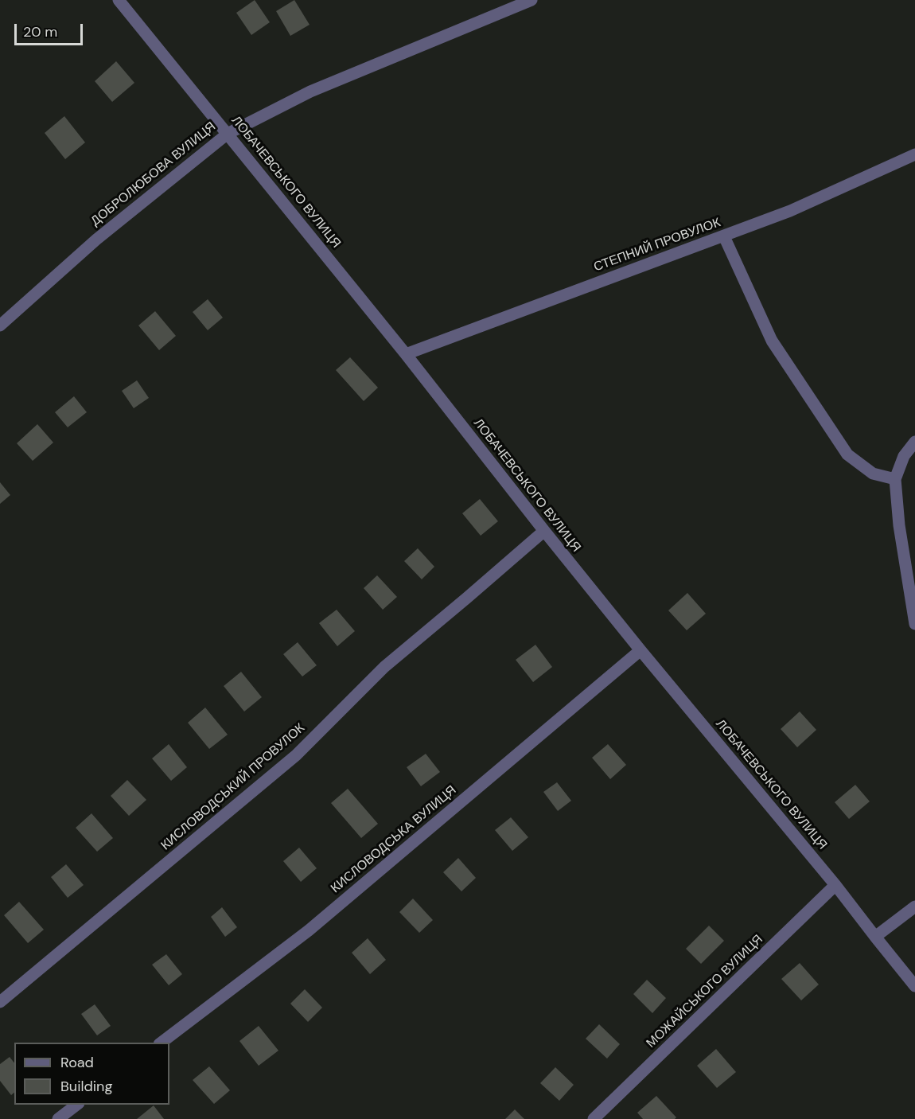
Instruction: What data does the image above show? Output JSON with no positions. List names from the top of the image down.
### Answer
{
  "streets": {
    "street": [
      "ДОБРОЛЮБОВА ВУЛИЦЯ",
      "ЛОБАЧЕВСЬКОГО ВУЛИЦЯ",
      "СТЕПНИЙ ПРОВУЛОК",
      "КИСЛОВОДСЬКИЙ ПРОВУЛОК",
      "КИСЛОВОДСЬКА ВУЛИЦЯ",
      "МОЖАЙСЬКОГО ВУЛИЦЯ"
    ]
  },
  "crossings": [
    ["ДОБРОЛЮБОВА ВУЛИЦЯ", "ЛОБАЧЕВСЬКОГО ВУЛИЦЯ"],
    ["ЛОБАЧЕВСЬКОГО ВУЛИЦЯ", "СТЕПНИЙ ПРОВУЛОК"],
    ["ЛОБАЧЕВСЬКОГО ВУЛИЦЯ", "КИСЛОВОДСЬКИЙ ПРОВУЛОК"],
    ["ЛОБАЧЕВСЬКОГО ВУЛИЦЯ", "КИСЛОВОДСЬКА ВУЛИЦЯ"],
    ["ЛОБАЧЕВСЬКОГО ВУЛИЦЯ", "МОЖАЙСЬКОГО ВУЛИЦЯ"]
  ],
  "legend": ["Road", "Building"],
  "scale_bar": "20 m"
}
